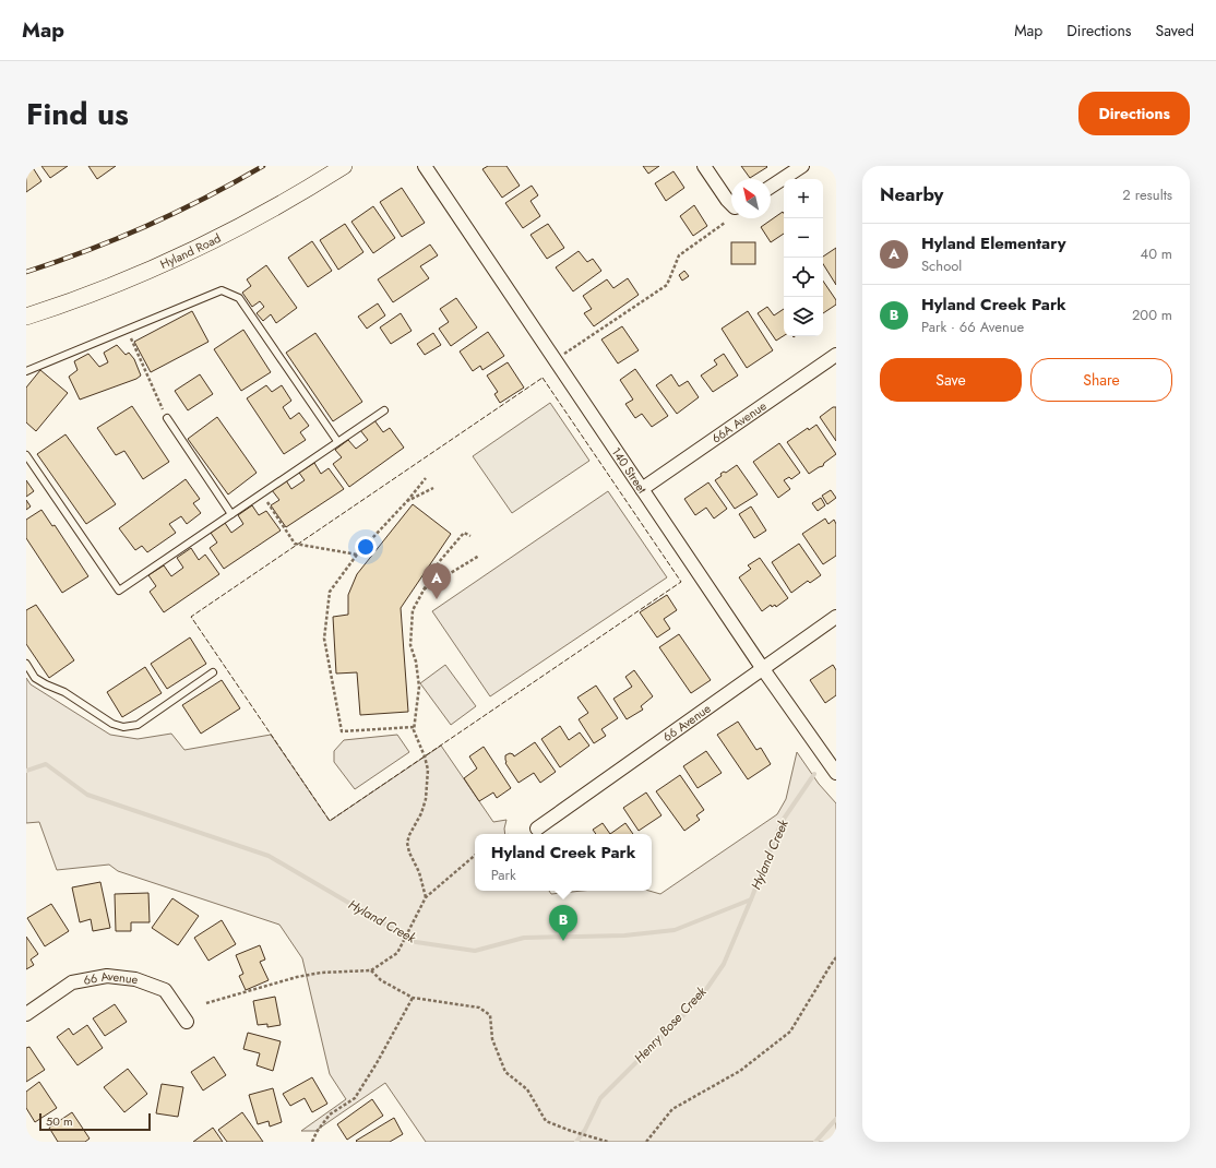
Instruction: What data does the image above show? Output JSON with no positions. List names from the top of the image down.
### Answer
{
  "streets": {
    "street": [
      "Hyland Road",
      "66A Avenue",
      "140 Street",
      "66 Avenue"
    ]
  },
  "crossings": [
    ["66A Avenue", "140 Street"],
    ["140 Street", "66 Avenue"]
  ],
  "water": ["Hyland Creek", "Henry Bose Creek"],
  "scale_bar": "50 m",
  "north": "top left",
  "page": {
    "header": "Map",
    "nav": ["Map", "Directions", "Saved"],
    "title": "Find us",
    "buttons": [
      "Directions",
      ["Save", "Share"]
    ],
    "heading": ["Nearby", "2 results"],
    "map_buttons": ["+", "−"],
    "list": [
      {
        "mark": "A",
        "name": "Hyland Elementary",
        "note": "School",
        "value": "40 m"
      },
      {
        "mark": "B",
        "name": "Hyland Creek Park",
        "note": "Park · 66 Avenue",
        "value": "200 m"
      }
    ],
    "pins": ["A", "B"],
    "popup": ["Hyland Creek Park", "Park"],
    "scale": "50 m"
  }
}
